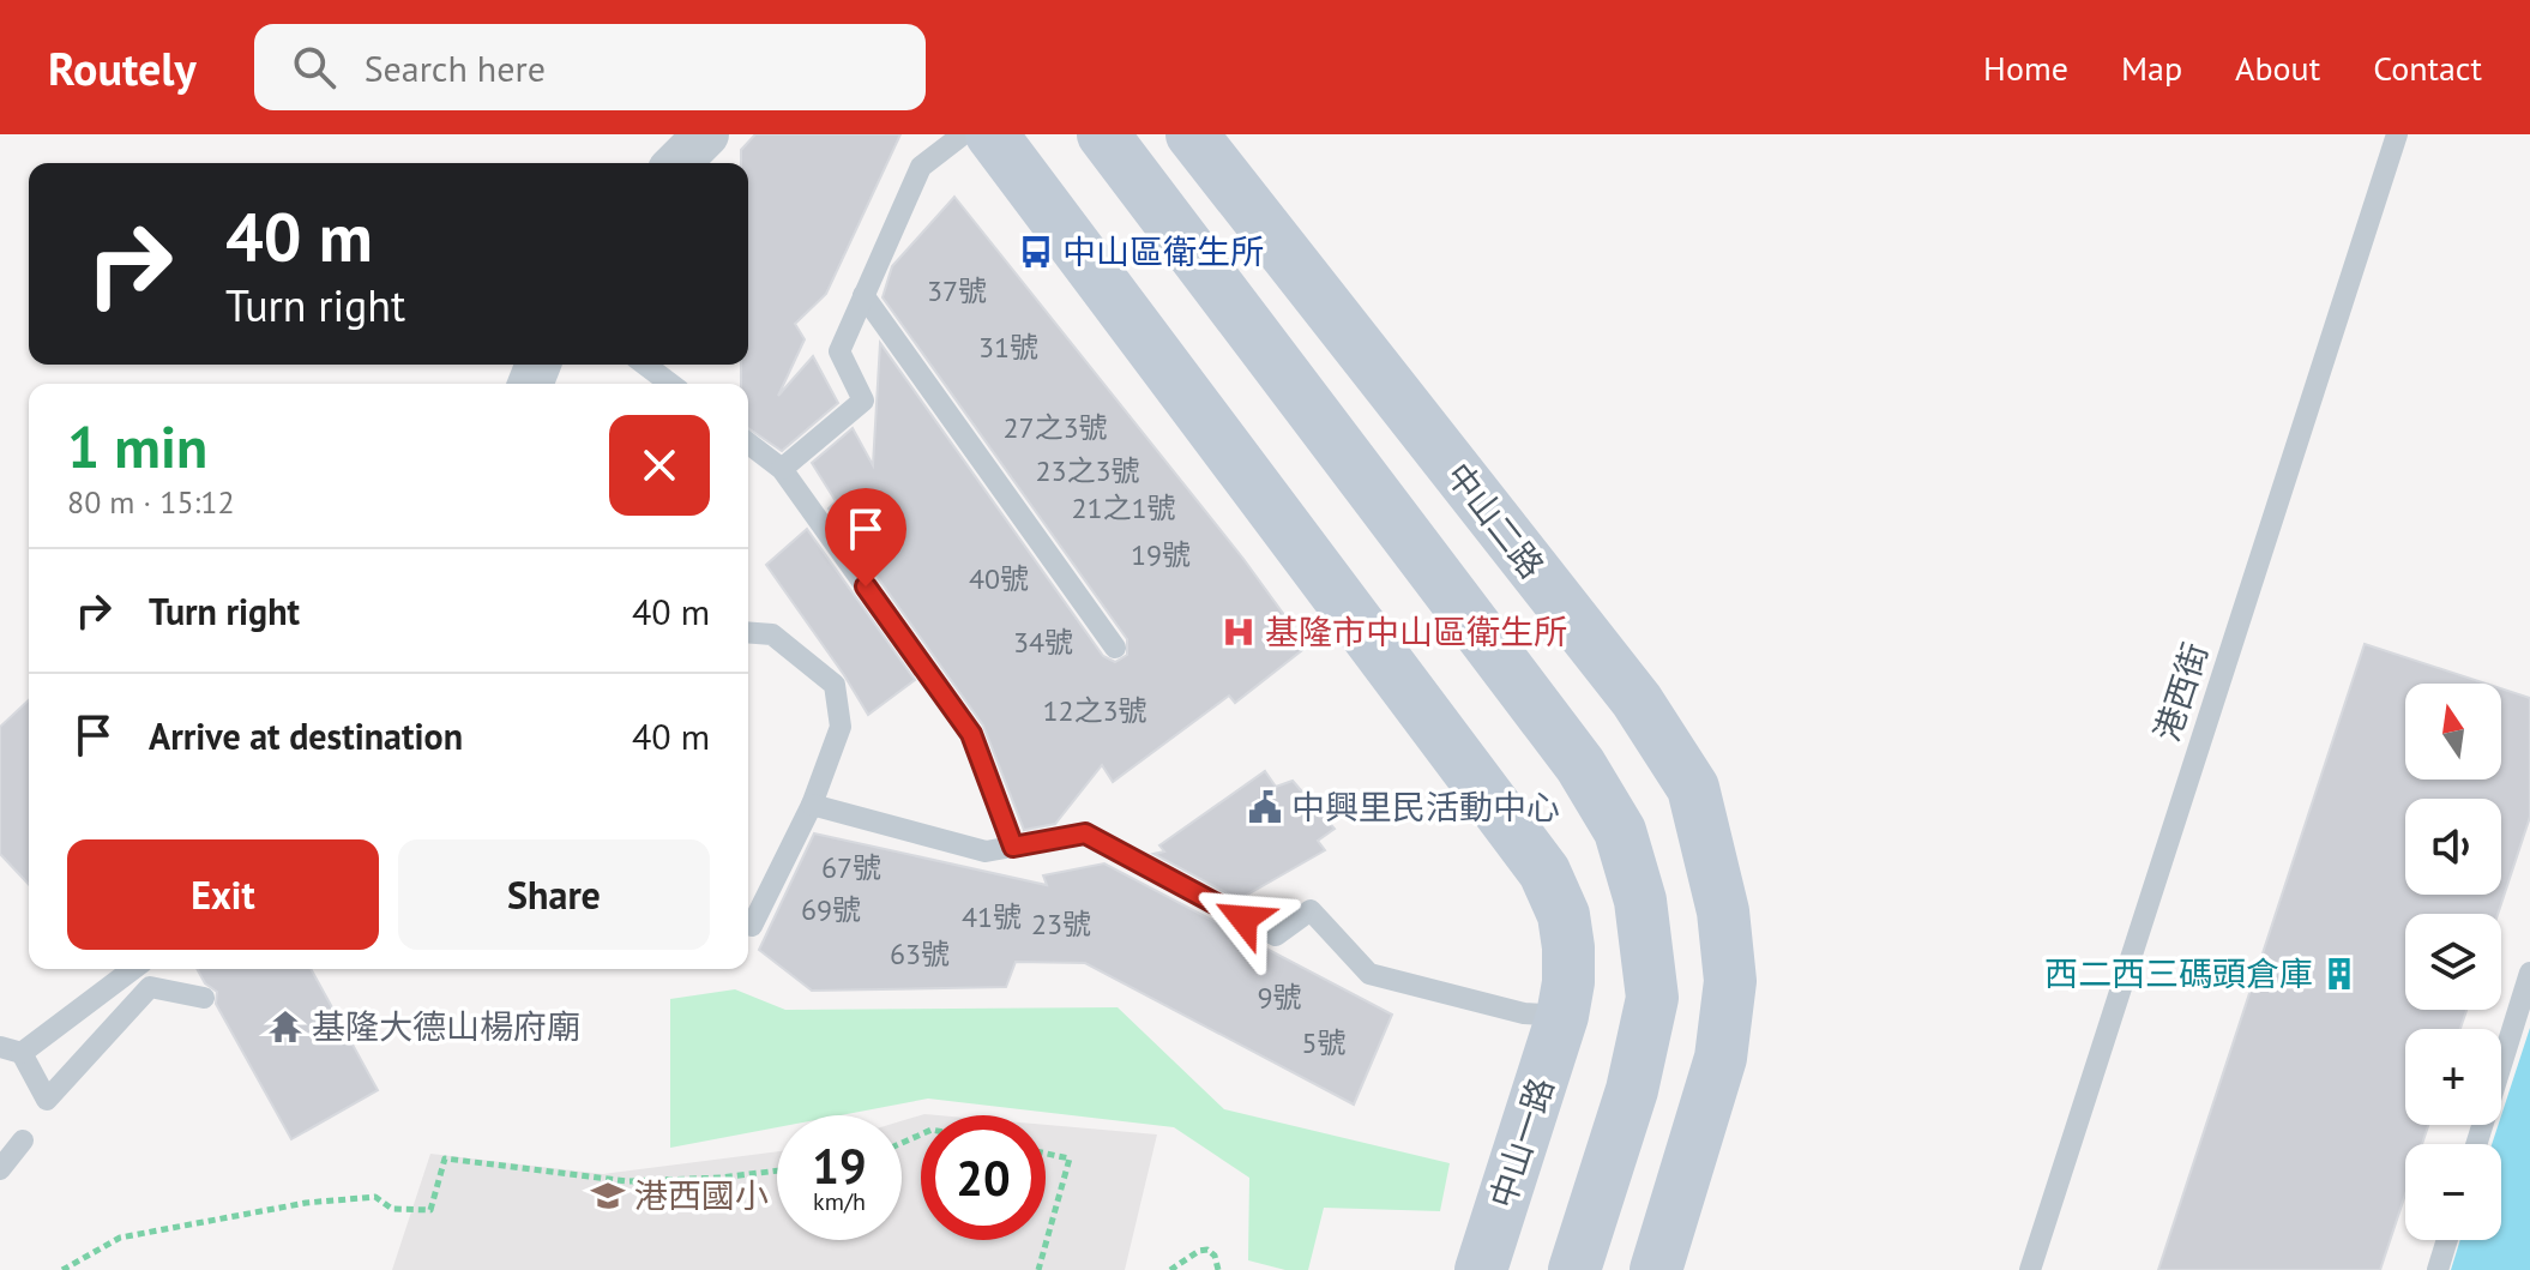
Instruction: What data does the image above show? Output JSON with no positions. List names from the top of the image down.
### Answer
{
  "streets": {
    "street": ["中山二路", "中山一路"],
    "lane": ["港西街"]
  },
  "places": {
    "bus stop": ["中山區衛生所"],
    "hospital": ["基隆市中山區衛生所"],
    "public building": ["中興里民活動中心"],
    "building": ["西二西三碼頭倉庫"],
    "temple": ["基隆大德山楊府廟"],
    "school or university": ["港西國小"]
  },
  "house_numbers": [
    "37號",
    "31號",
    "27之3號",
    "23之3號",
    "21之1號",
    "19號",
    "40號",
    "34號",
    "12之3號",
    "67號",
    "69號",
    "41號",
    "23號",
    "63號",
    "9號",
    "5號"
  ],
  "north": "top",
  "page": {
    "header": "Routely",
    "search": "Search here",
    "nav": [
      "Home",
      "Map",
      "About",
      "Contact"
    ],
    "turn": ["40 m", "Turn right"],
    "heading": ["1 min", "80 m · 15:12"],
    "list": [
      {
        "name": "Turn right",
        "value": "40 m"
      },
      {
        "name": "Arrive at destination",
        "value": "40 m"
      }
    ],
    "map_buttons": ["+", "−"],
    "buttons": ["Exit", "Share"],
    "speed": "19 km/h",
    "limit": "20"
  }
}
